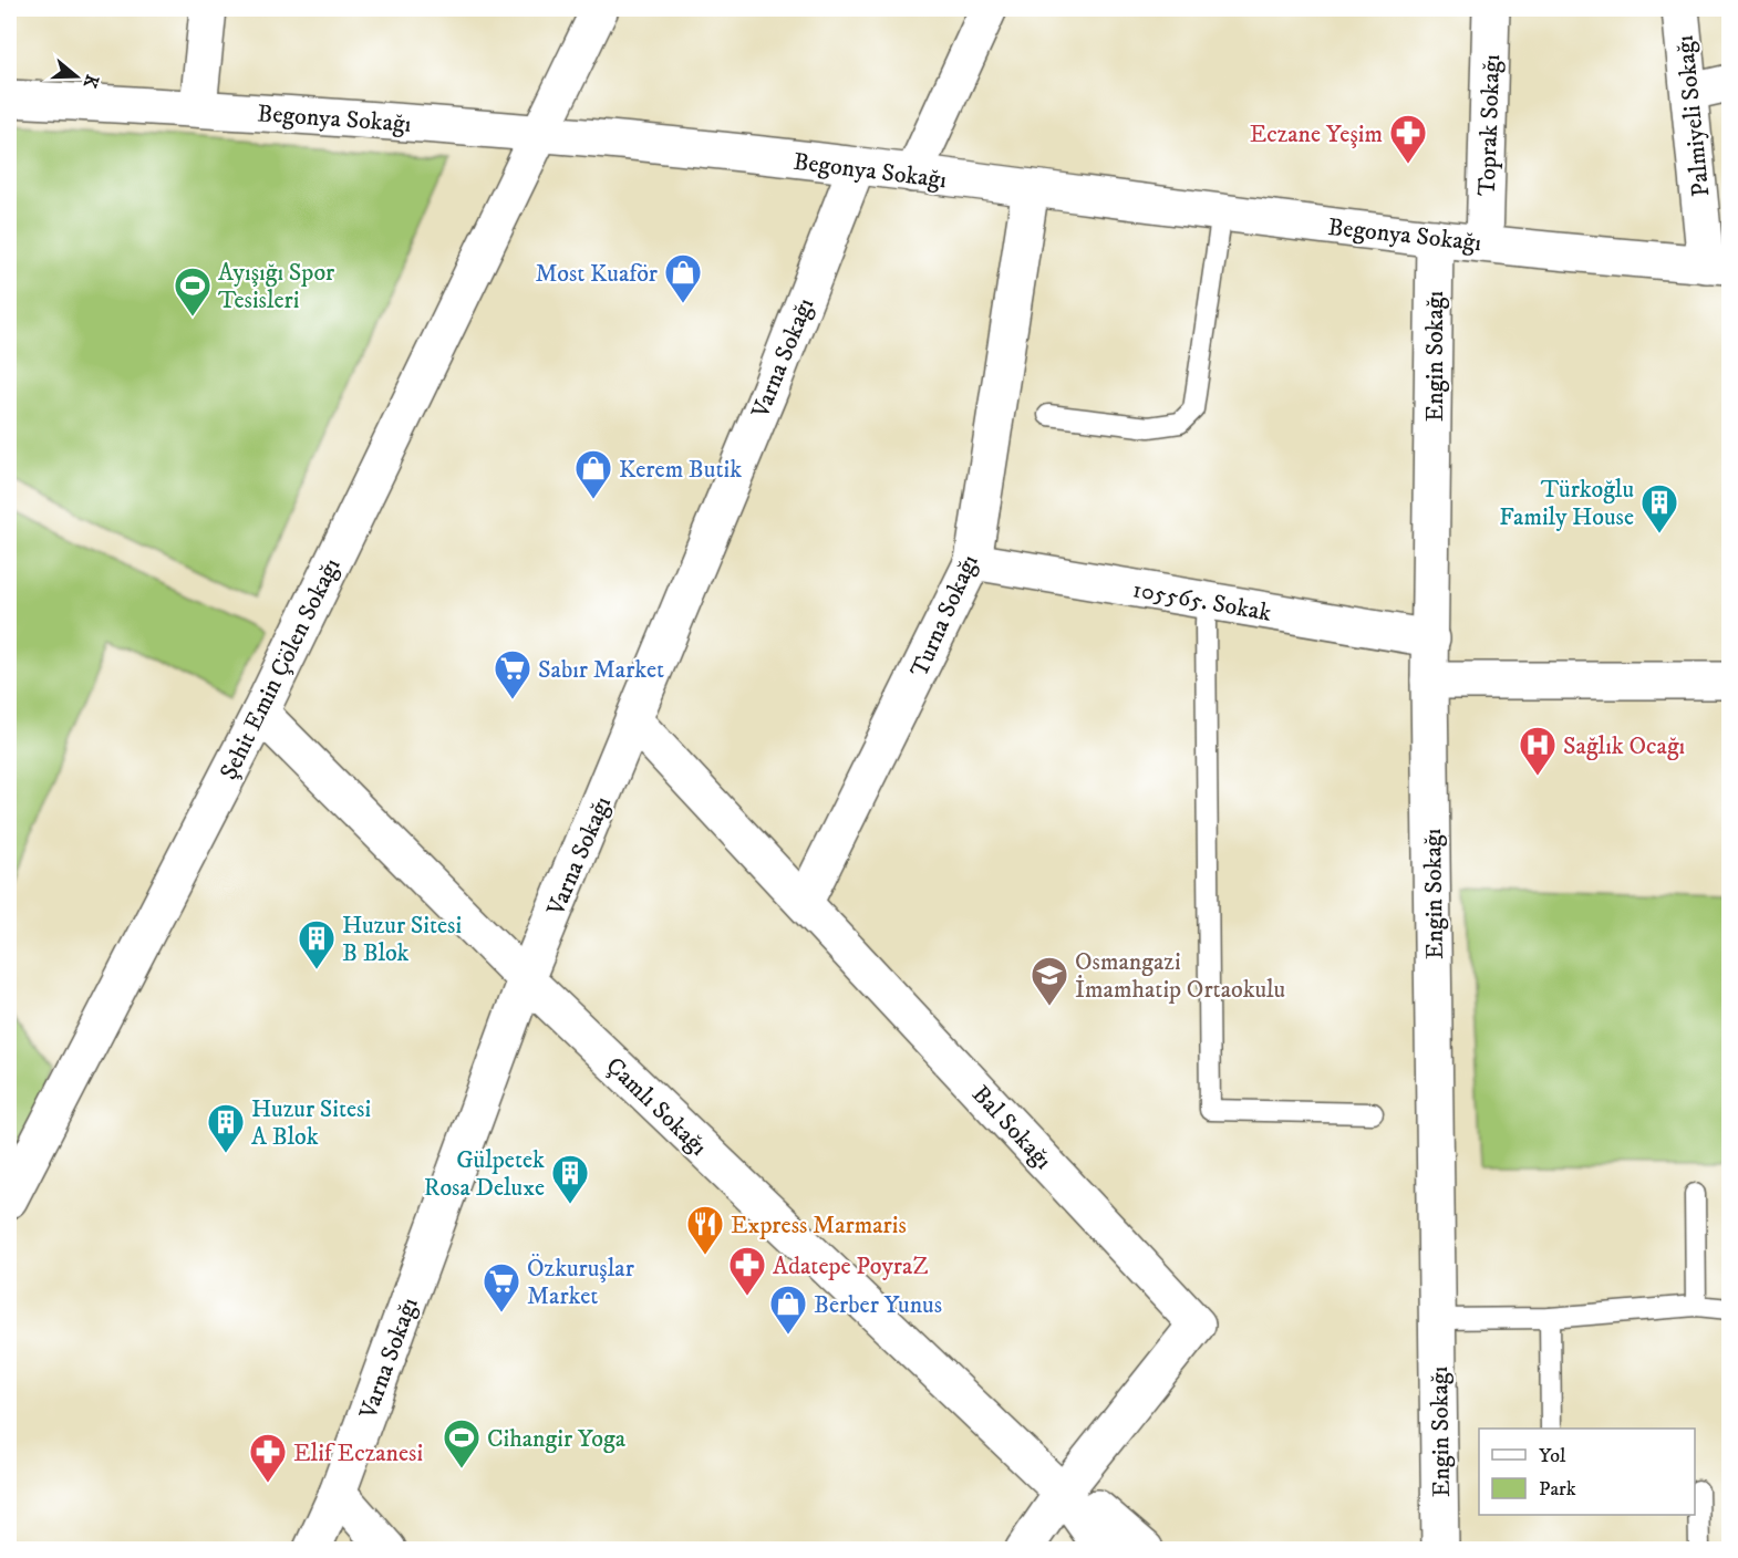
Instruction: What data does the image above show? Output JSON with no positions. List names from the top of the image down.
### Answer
{
  "streets": {
    "street": [
      "Palmiyeli Sokağı",
      "Begonya Sokağı",
      "Toprak Sokağı",
      "Engin Sokağı",
      "Varna Sokağı",
      "105565. Sokak",
      "Turna Sokağı",
      "Şehit Emin Çölen Sokağı",
      "Çamlı Sokağı",
      "Bal Sokağı"
    ]
  },
  "crossings": [
    ["Palmiyeli Sokağı", "Begonya Sokağı"],
    ["Begonya Sokağı", "Toprak Sokağı"],
    ["Begonya Sokağı", "Engin Sokağı"],
    ["Begonya Sokağı", "Varna Sokağı"],
    ["Begonya Sokağı", "Turna Sokağı"],
    ["Begonya Sokağı", "Şehit Emin Çölen Sokağı"],
    ["Engin Sokağı", "105565. Sokak"],
    ["Varna Sokağı", "Çamlı Sokağı"],
    ["Varna Sokağı", "Bal Sokağı"],
    ["105565. Sokak", "Turna Sokağı"],
    ["Turna Sokağı", "Bal Sokağı"],
    ["Şehit Emin Çölen Sokağı", "Çamlı Sokağı"],
    ["Çamlı Sokağı", "Bal Sokağı"]
  ],
  "places": {
    "pharmacy": ["Eczane Yeşim", "Adatepe PoyraZ", "Elif Eczanesi"],
    "shop": ["Most Kuaför", "Kerem Butik", "Berber Yunus"],
    "sports": ["Ayışığı Spor Tesisleri", "Cihangir Yoga"],
    "building": [
      "Türkoğlu Family House",
      "Huzur Sitesi B Blok",
      "Huzur Sitesi A Blok",
      "Gülpetek Rosa Deluxe"
    ],
    "supermarket": ["Sabır Market", "Özkuruşlar Market"],
    "hospital": ["Sağlık Ocağı"],
    "school or university": ["Osmangazi İmamhatip Ortaokulu"],
    "restaurant": ["Express Marmaris"]
  },
  "legend": ["Yol", "Park"],
  "north": "right"
}
